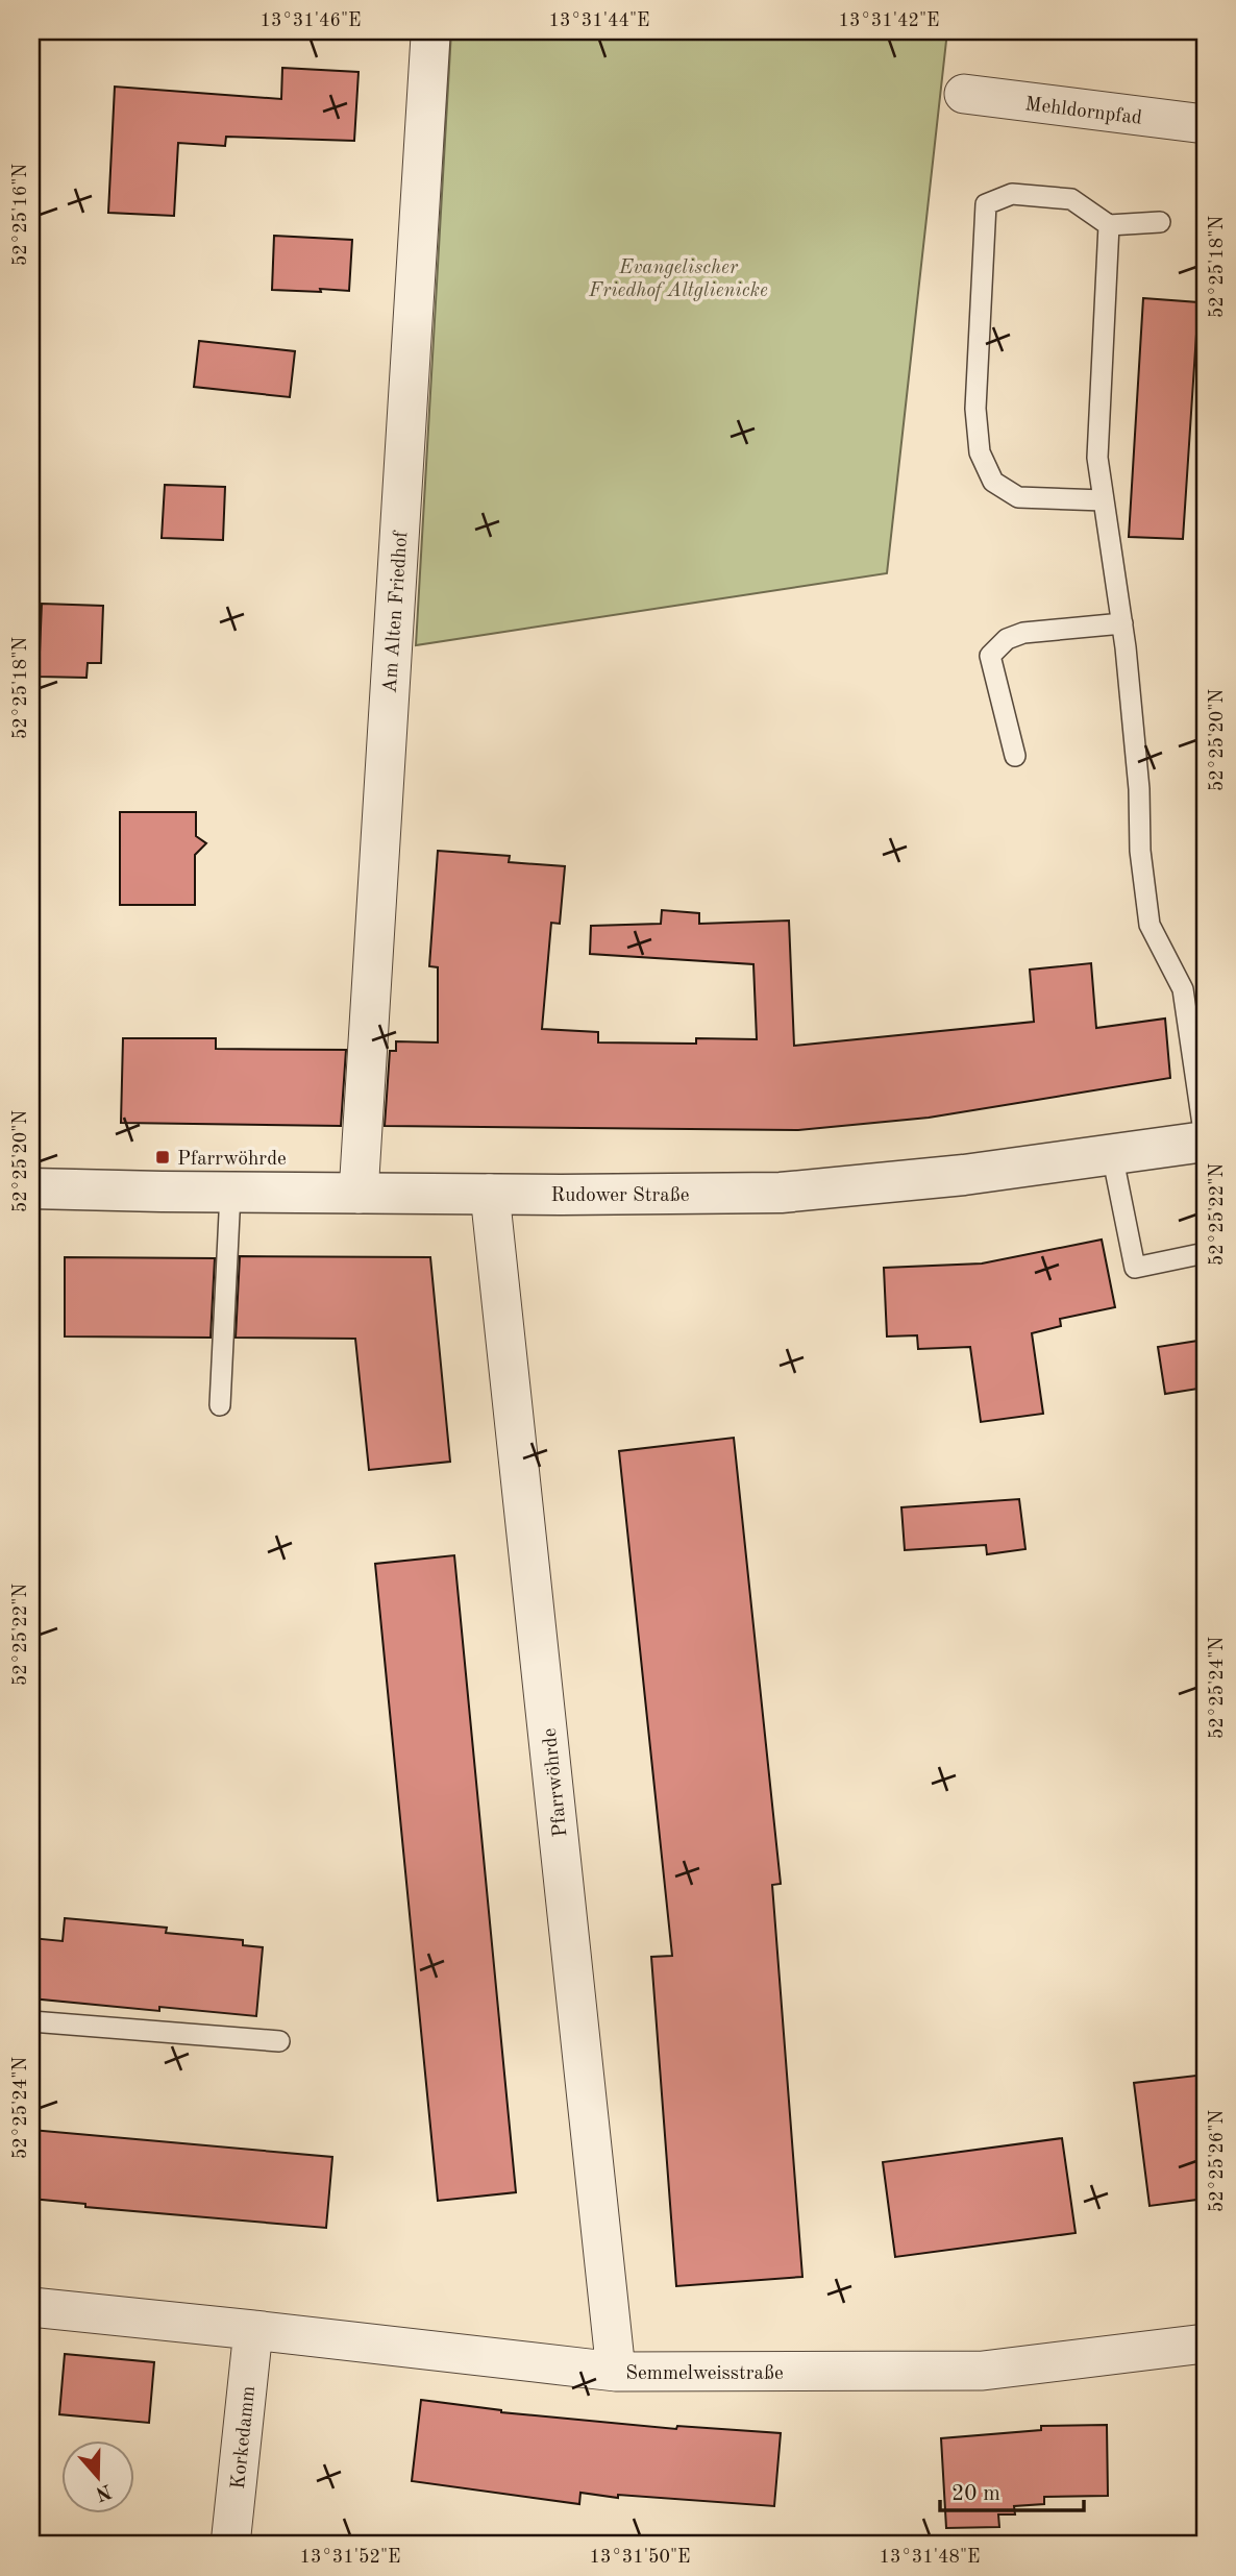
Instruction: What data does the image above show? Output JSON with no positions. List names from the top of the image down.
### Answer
{
  "streets": {
    "street": [
      "Mehldornpfad",
      "Am Alten Friedhof",
      "Rudower Straße",
      "Pfarrwöhrde",
      "Semmelweisstraße",
      "Korkedamm"
    ]
  },
  "crossings": [
    ["Am Alten Friedhof", "Rudower Straße"],
    ["Rudower Straße", "Pfarrwöhrde"],
    ["Pfarrwöhrde", "Semmelweisstraße"],
    ["Semmelweisstraße", "Korkedamm"]
  ],
  "parks": ["Evangelischer Friedhof Altglienicke"],
  "places": {
    "transit": ["Pfarrwöhrde"]
  },
  "scale_bar": "20 m",
  "north": "bottom",
  "coordinates": [
    "13°31'46\"E",
    "13°31'44\"E",
    "13°31'42\"E",
    "52°25'16\"N",
    "52°25'18\"N",
    "52°25'20\"N",
    "52°25'22\"N",
    "52°25'24\"N",
    "52°25'26\"N",
    "13°31'52\"E",
    "13°31'50\"E",
    "13°31'48\"E"
  ]
}
